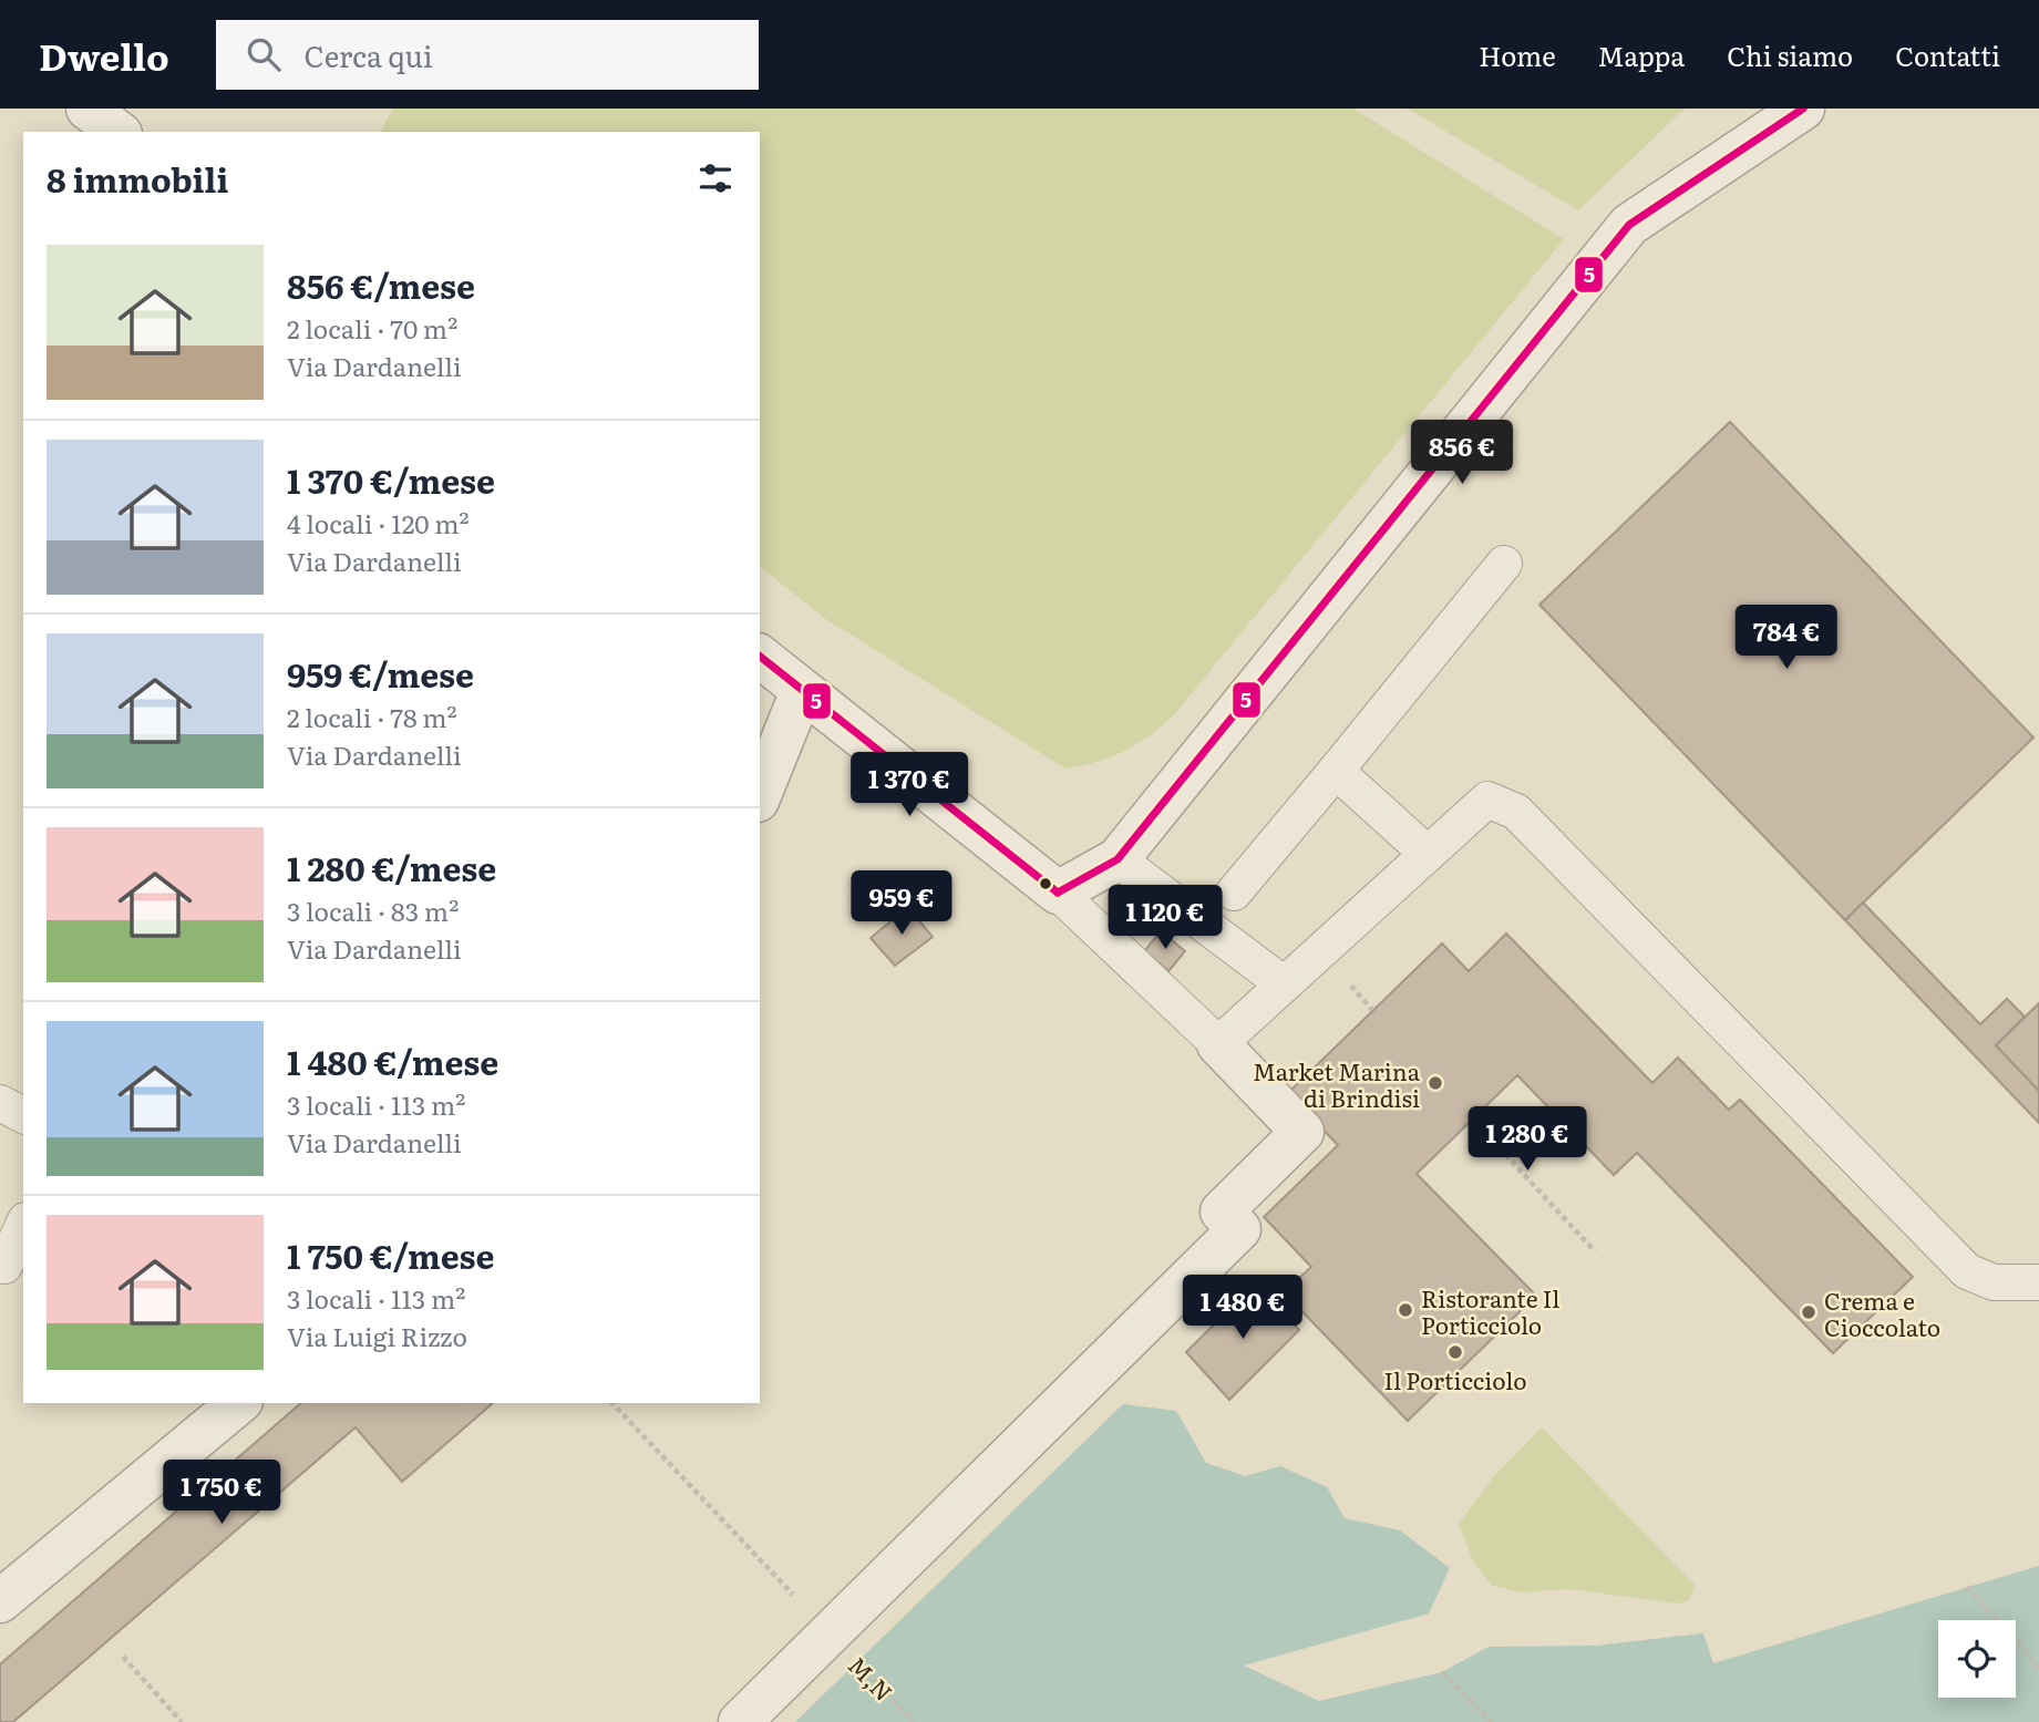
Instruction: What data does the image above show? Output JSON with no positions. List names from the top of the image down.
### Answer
{
  "streets": {
    "path": ["M,N"]
  },
  "places": [
    "Market Marina di Brindisi",
    "Ristorante Il Porticciolo",
    "Crema e Cioccolato",
    "Il Porticciolo"
  ],
  "lines": ["transit line 5"],
  "page": {
    "header": "Dwello",
    "search": "Cerca qui",
    "nav": [
      "Home",
      "Mappa",
      "Chi siamo",
      "Contatti"
    ],
    "heading": "8 immobili",
    "list": [
      {
        "name": "856 €/mese",
        "note": "2 locali · 70 m² · Via Dardanelli"
      },
      {
        "name": "1 370 €/mese",
        "note": "4 locali · 120 m² · Via Dardanelli"
      },
      {
        "name": "959 €/mese",
        "note": "2 locali · 78 m² · Via Dardanelli"
      },
      {
        "name": "1 280 €/mese",
        "note": "3 locali · 83 m² · Via Dardanelli"
      },
      {
        "name": "1 480 €/mese",
        "note": "3 locali · 113 m² · Via Dardanelli"
      },
      {
        "name": "1 750 €/mese",
        "note": "3 locali · 113 m² · Via Luigi Rizzo"
      }
    ],
    "price": [
      "856 €",
      "784 €",
      "1 370 €",
      "959 €",
      "1 120 €",
      "1 280 €",
      "1 480 €",
      "1 750 €"
    ]
  }
}
